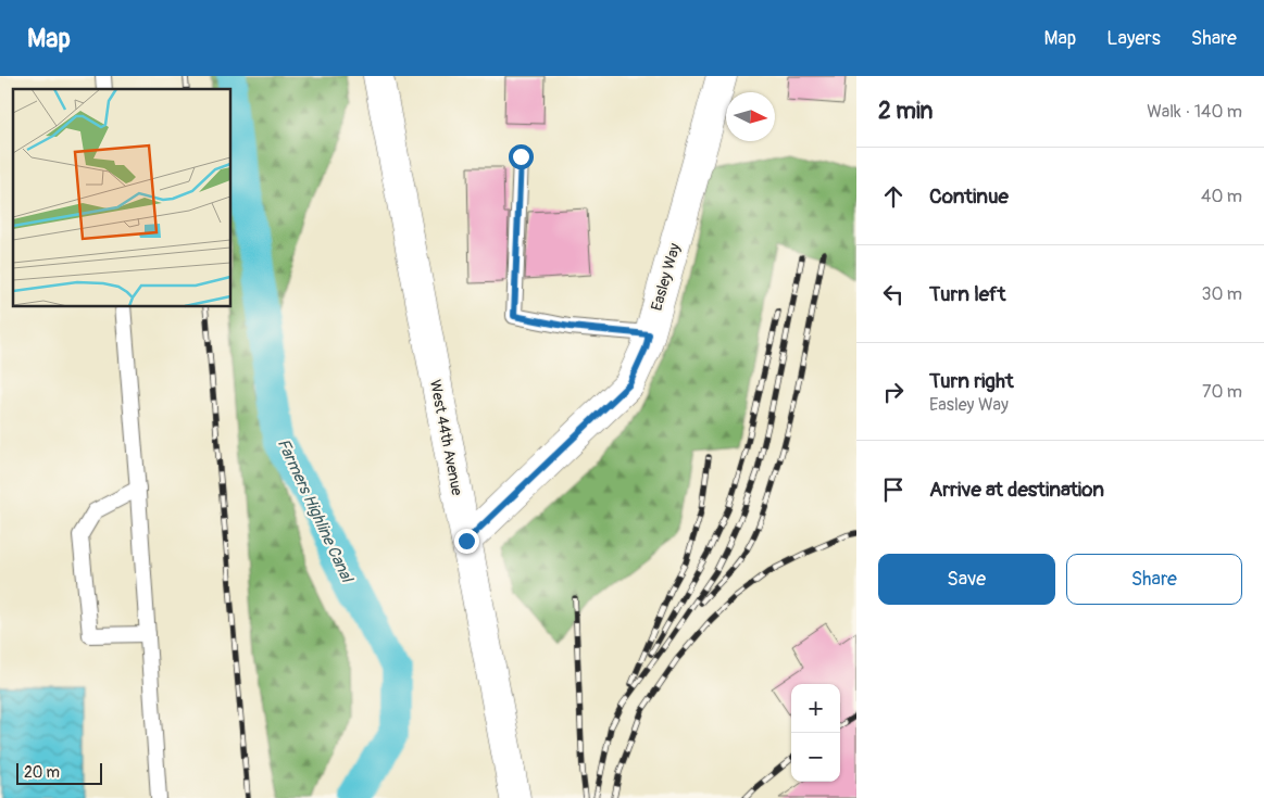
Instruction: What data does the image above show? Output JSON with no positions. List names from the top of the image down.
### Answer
{
  "streets": {
    "street": ["Easley Way", "West 44th Avenue"]
  },
  "crossings": [
    ["Easley Way", "West 44th Avenue"]
  ],
  "water": ["Farmers Highline Canal"],
  "scale_bar": "20 m",
  "north": "right",
  "page": {
    "header": "Map",
    "nav": ["Map", "Layers", "Share"],
    "heading": ["2 min", "Walk · 140 m"],
    "list": [
      ["Continue", "40 m"],
      ["Turn left", "30 m"],
      ["Turn right", "Easley Way", "70 m"],
      "Arrive at destination"
    ],
    "buttons": ["Save", "Share"],
    "map_buttons": ["+", "−"],
    "scale": "20 m"
  }
}
